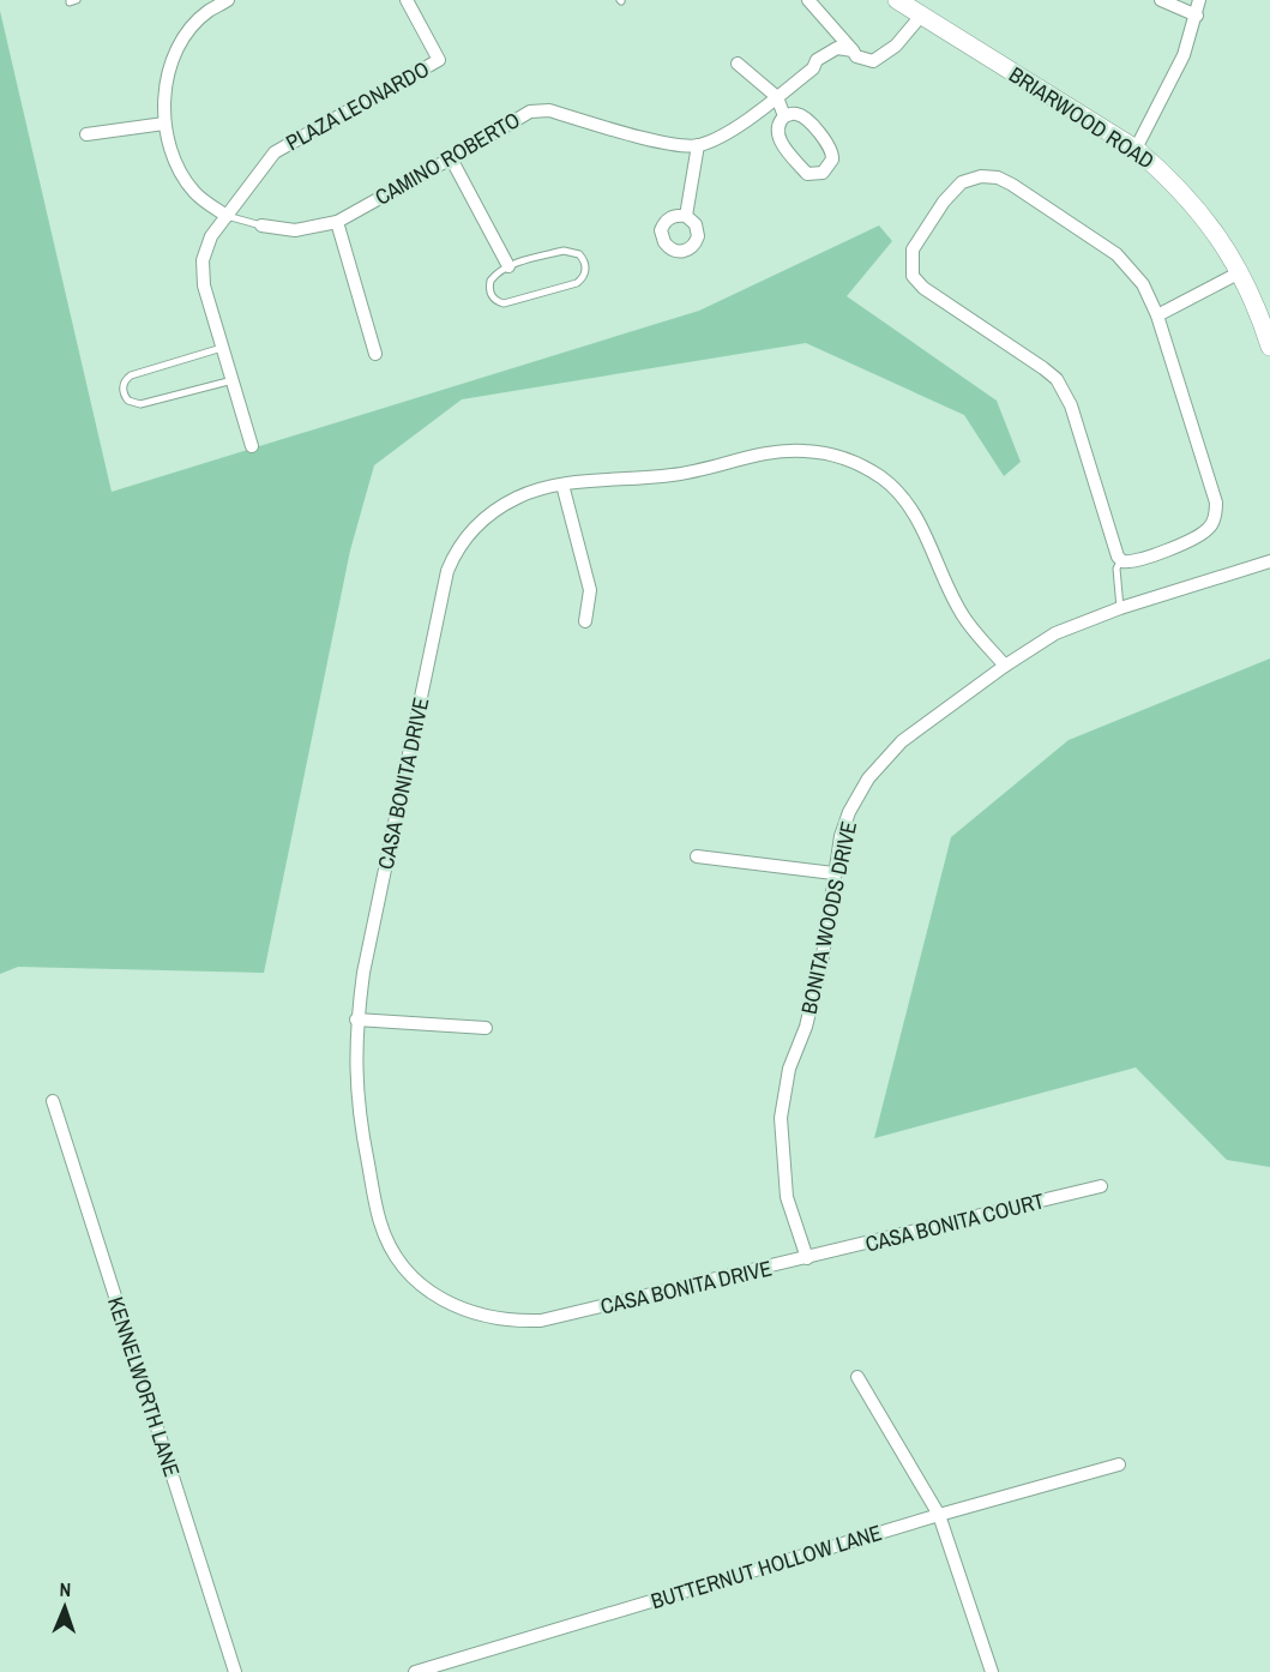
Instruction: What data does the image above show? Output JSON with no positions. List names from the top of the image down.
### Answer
{
  "streets": {
    "main road": ["BRIARWOOD ROAD"],
    "street": [
      "PLAZA LEONARDO",
      "CAMINO ROBERTO",
      "CASA BONITA DRIVE",
      "BONITA WOODS DRIVE",
      "CASA BONITA COURT",
      "KENNELWORTH LANE",
      "BUTTERNUT HOLLOW LANE"
    ]
  },
  "crossings": [
    ["PLAZA LEONARDO", "CAMINO ROBERTO"],
    ["BRIARWOOD ROAD", "CAMINO ROBERTO"],
    ["CASA BONITA DRIVE", "BONITA WOODS DRIVE"],
    ["CASA BONITA DRIVE", "CASA BONITA COURT"],
    ["BONITA WOODS DRIVE", "CASA BONITA COURT"]
  ],
  "north": "top"
}
